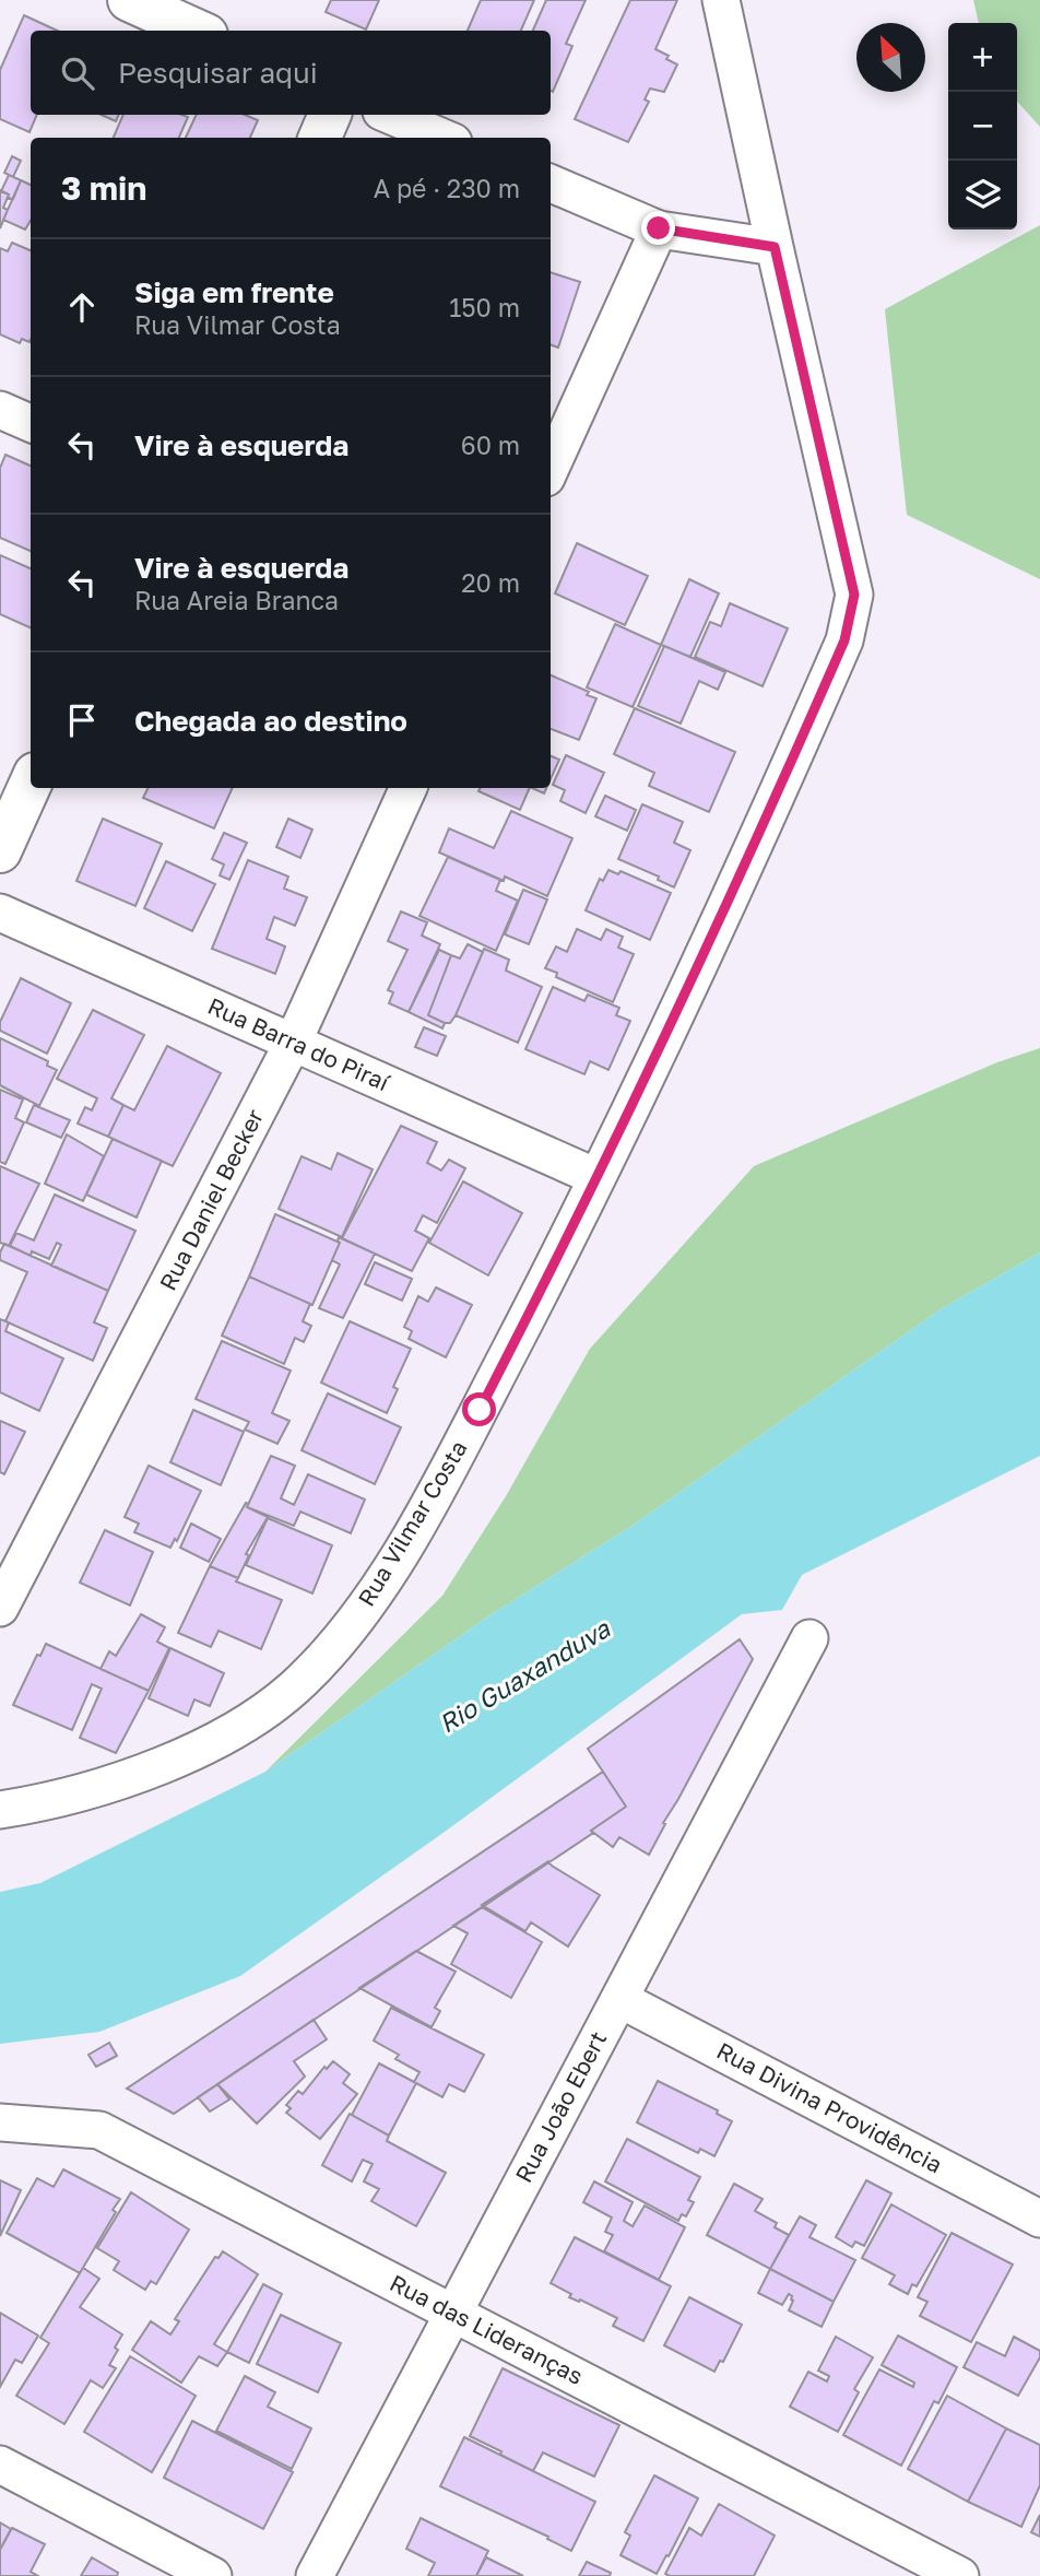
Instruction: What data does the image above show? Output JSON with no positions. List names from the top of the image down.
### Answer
{
  "streets": {
    "street": [
      "Rua Barra do Piraí",
      "Rua Daniel Becker",
      "Rua Vilmar Costa",
      "Rua João Ebert",
      "Rua Divina Providência",
      "Rua das Lideranças"
    ]
  },
  "crossings": [
    ["Rua Barra do Piraí", "Rua Daniel Becker"],
    ["Rua Barra do Piraí", "Rua Vilmar Costa"],
    ["Rua João Ebert", "Rua Divina Providência"],
    ["Rua João Ebert", "Rua das Lideranças"]
  ],
  "water": ["Rio Guaxanduva"],
  "north": "top left",
  "page": {
    "map_buttons": ["+", "−"],
    "search": "Pesquisar aqui",
    "heading": ["3 min", "A pé · 230 m"],
    "list": [
      ["Siga em frente", "Rua Vilmar Costa", "150 m"],
      ["Vire à esquerda", "60 m"],
      ["Vire à esquerda", "Rua Areia Branca", "20 m"],
      "Chegada ao destino"
    ]
  }
}
